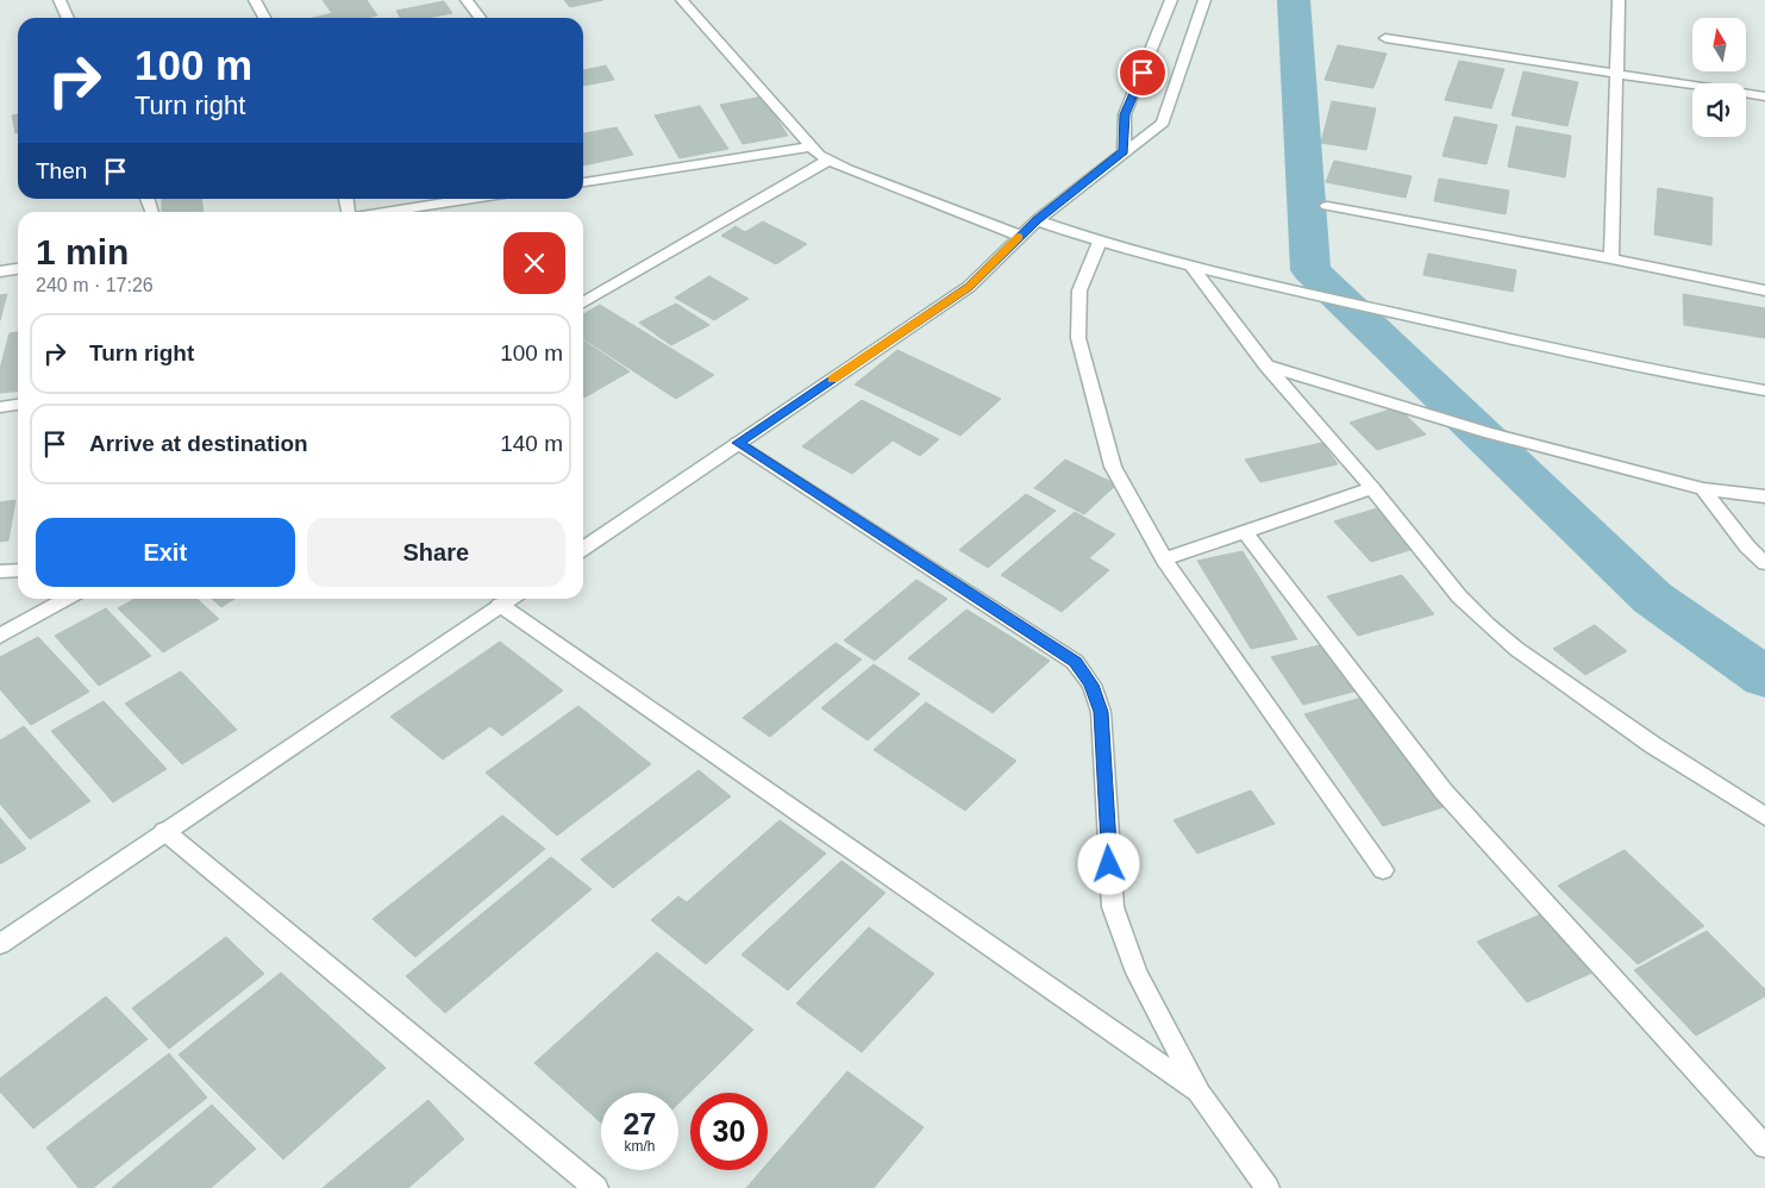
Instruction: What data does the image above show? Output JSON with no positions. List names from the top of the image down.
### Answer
{
  "north": "top",
  "page": {
    "turn": ["100 m", "Turn right"],
    "then": "Then",
    "heading": ["1 min", "240 m · 17:26"],
    "list": [
      {
        "name": "Turn right",
        "value": "100 m"
      },
      {
        "name": "Arrive at destination",
        "value": "140 m"
      }
    ],
    "buttons": ["Exit", "Share"],
    "speed": "27 km/h",
    "limit": "30"
  }
}
